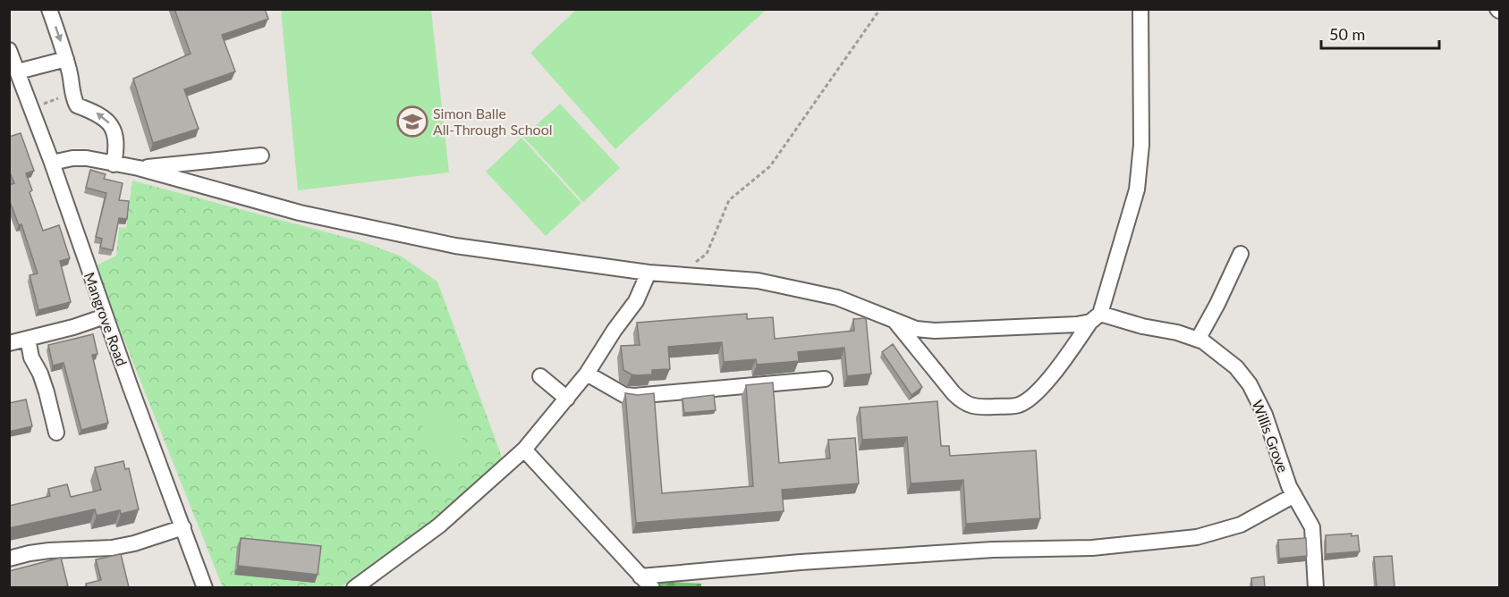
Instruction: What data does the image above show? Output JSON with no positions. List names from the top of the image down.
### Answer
{
  "streets": {
    "street": ["Mangrove Road", "Willis Grove"]
  },
  "places": {
    "school or university": ["Simon Balle All-Through School"]
  },
  "scale_bar": "50 m"
}
